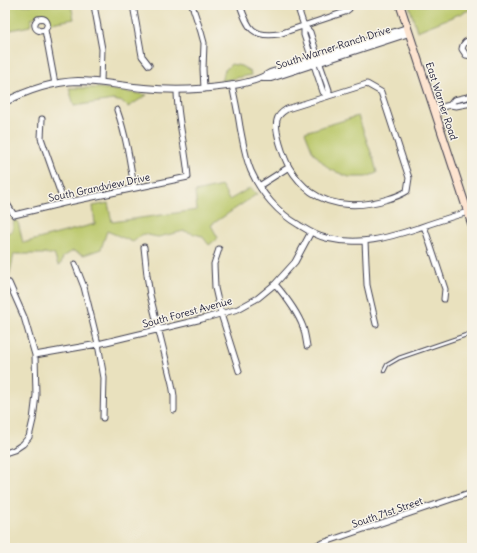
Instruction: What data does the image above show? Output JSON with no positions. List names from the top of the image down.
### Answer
{
  "streets": {
    "main road": ["East Warner Road"],
    "street": [
      "South Warner Ranch Drive",
      "South Grandview Drive",
      "South Forest Avenue",
      "South 71st Street"
    ]
  },
  "crossings": [
    ["South Warner Ranch Drive", "East Warner Road"],
    ["South Warner Ranch Drive", "South Grandview Drive"]
  ]
}
